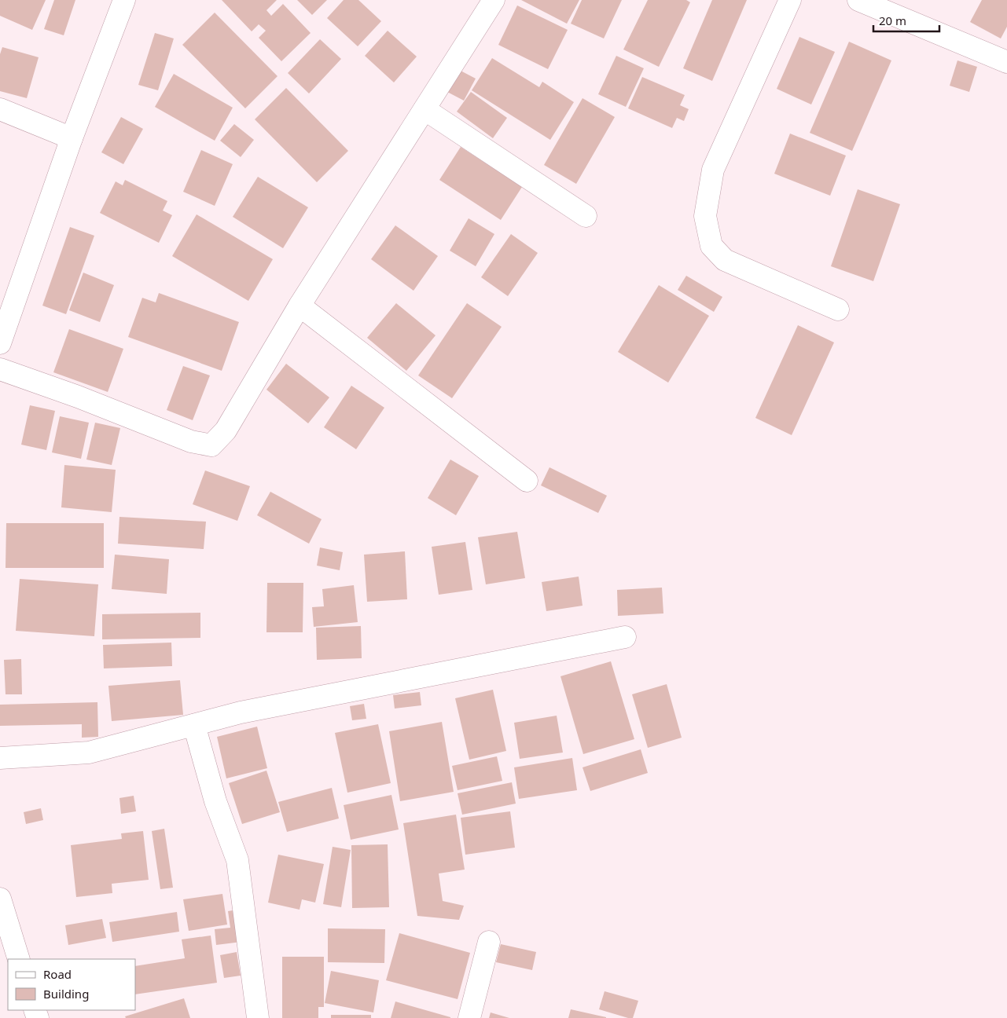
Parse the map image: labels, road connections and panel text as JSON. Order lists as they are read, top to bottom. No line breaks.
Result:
{"legend":["Road","Building"],"scale_bar":"20 m"}
